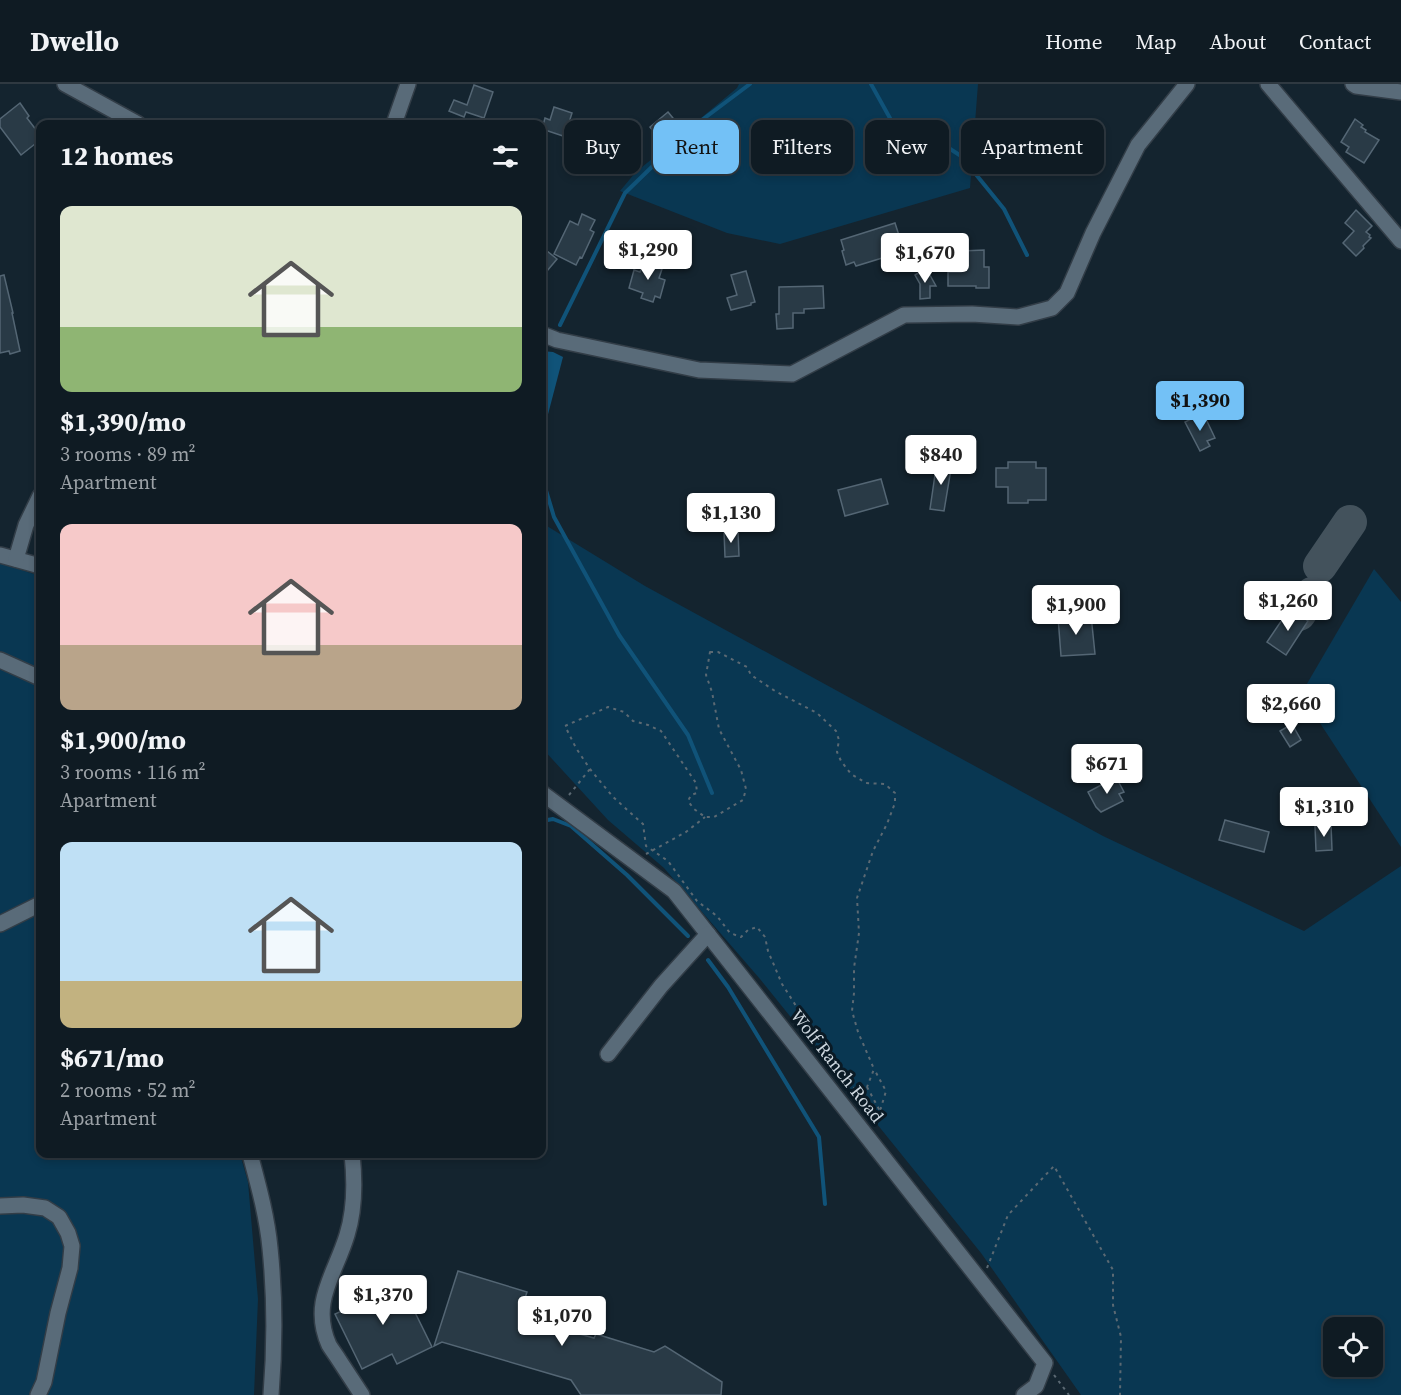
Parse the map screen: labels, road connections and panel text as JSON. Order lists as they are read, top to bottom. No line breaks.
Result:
{"streets":{"street":["Wolf Ranch Road"]},"page":{"header":"Dwello","nav":["Home","Map","About","Contact"],"chip":["Buy","Rent","Filters","New","Apartment"],"heading":"12 homes","list":[{"name":"$1,390/mo","note":"3 rooms · 89 m² · Apartment"},{"name":"$1,900/mo","note":"3 rooms · 116 m² · Apartment"},{"name":"$671/mo","note":"2 rooms · 52 m² · Apartment"}],"price":["$1,290","$1,670","$1,390","$840","$1,130","$1,260","$1,900","$2,660","$671","$1,310","$1,370","$1,070"]}}
